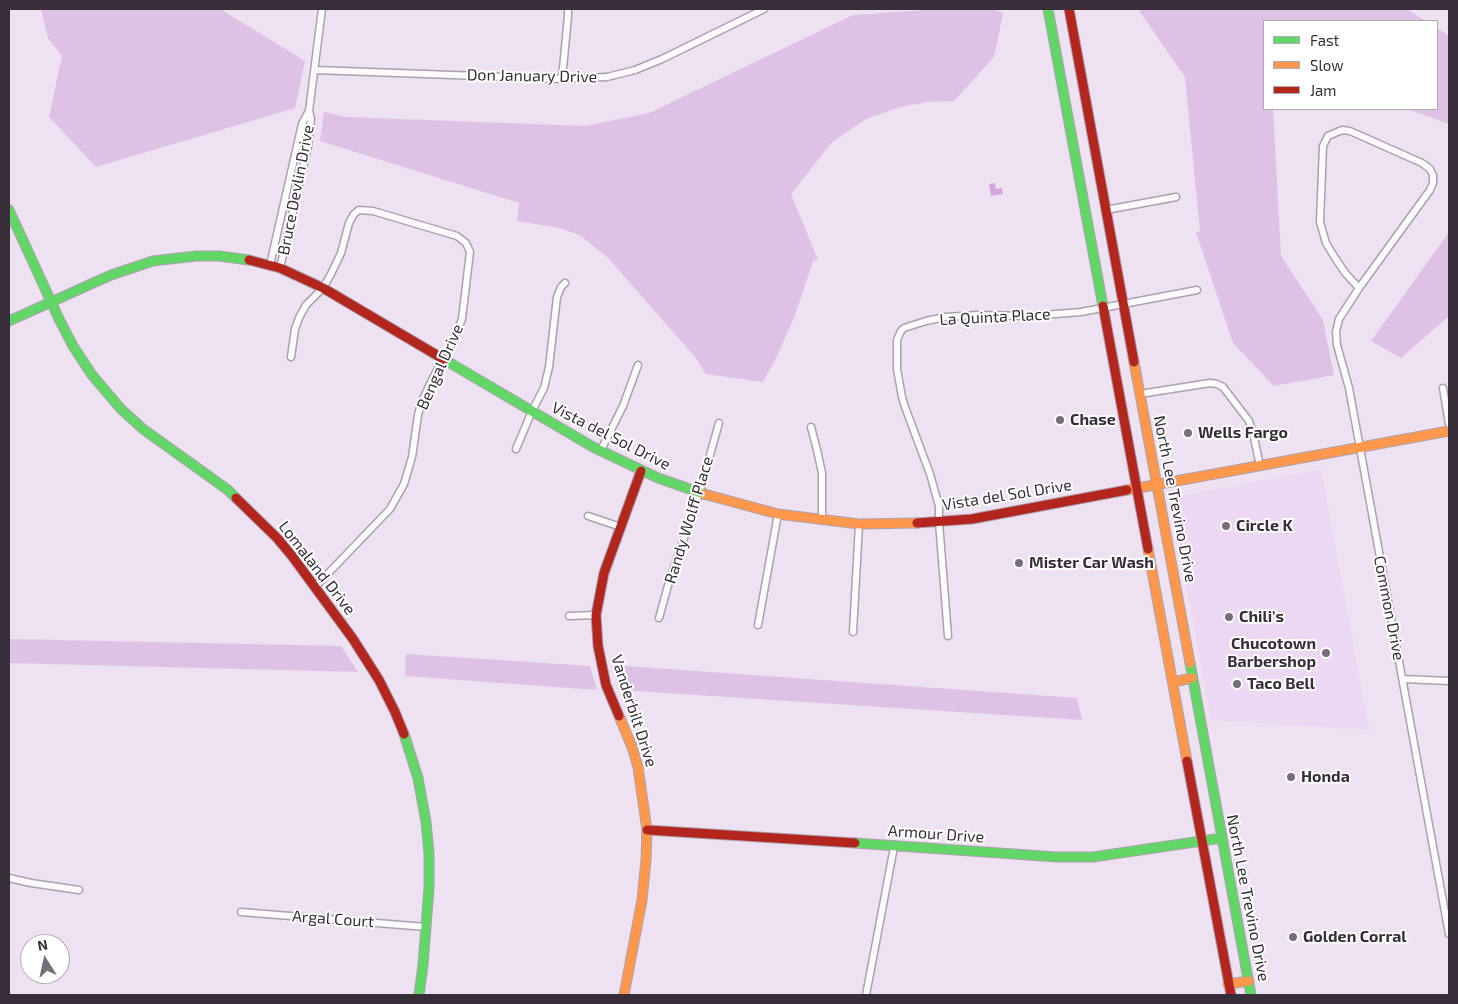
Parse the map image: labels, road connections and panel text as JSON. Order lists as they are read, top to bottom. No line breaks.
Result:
{"streets":{"main road":["Vista del Sol Drive","North Lee Trevino Drive","Lomaland Drive","Vanderbilt Drive","Armour Drive"],"street":["Don January Drive","Bruce Devlin Drive","La Quinta Place","Bengal Drive","Randy Wolff Place","Common Drive","Argal Court"]},"crossings":[["Don January Drive","Bruce Devlin Drive"],["Bruce Devlin Drive","Vista del Sol Drive"],["La Quinta Place","Vista del Sol Drive"],["La Quinta Place","North Lee Trevino Drive"],["Bengal Drive","Vista del Sol Drive"],["Bengal Drive","Lomaland Drive"],["Vista del Sol Drive","North Lee Trevino Drive"],["Vista del Sol Drive","Randy Wolff Place"],["Vista del Sol Drive","Lomaland Drive"],["Vista del Sol Drive","Common Drive"],["Vista del Sol Drive","Vanderbilt Drive"],["North Lee Trevino Drive","Armour Drive"],["Lomaland Drive","Argal Court"],["Vanderbilt Drive","Armour Drive"]],"places":["Chase","Wells Fargo","Circle K","Mister Car Wash","Chili's","Chucotown Barbershop","Taco Bell","Honda","Golden Corral"],"legend":["Fast","Slow","Jam"],"north":"top"}
